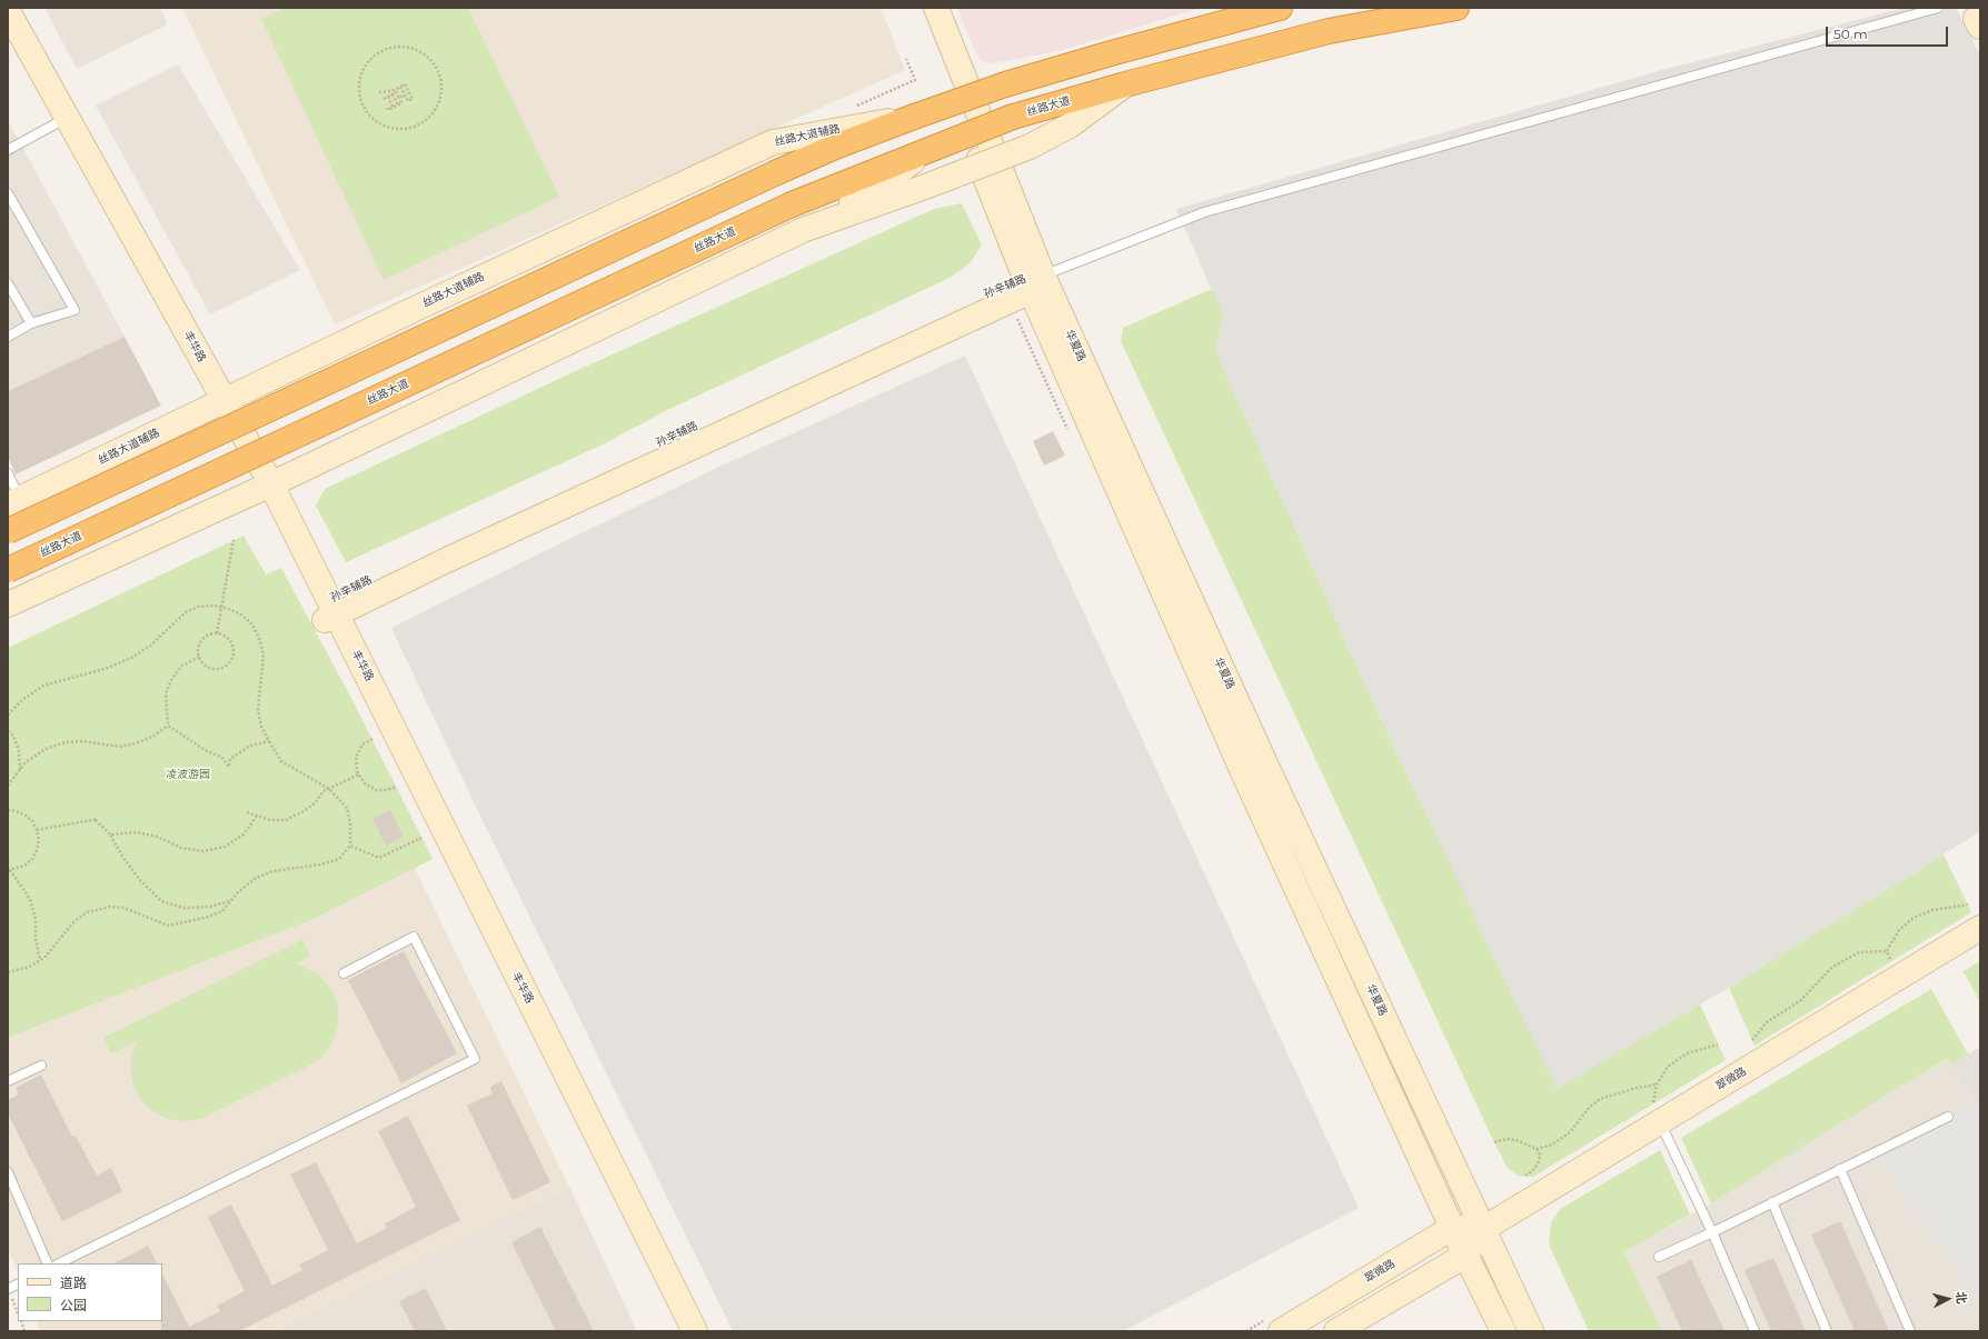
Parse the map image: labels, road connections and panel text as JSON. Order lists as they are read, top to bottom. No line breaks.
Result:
{"streets":{"highway":["丝路大道"],"street":["丝路大道辅路","孙辛辅路","华夏路","丰华路","翠微路"]},"crossings":[["丝路大道辅路","丰华路"],["孙辛辅路","华夏路"],["孙辛辅路","丰华路"],["华夏路","翠微路"]],"parks":["凌波游园"],"legend":["道路","公园"],"scale_bar":"50 m","north":"right"}
